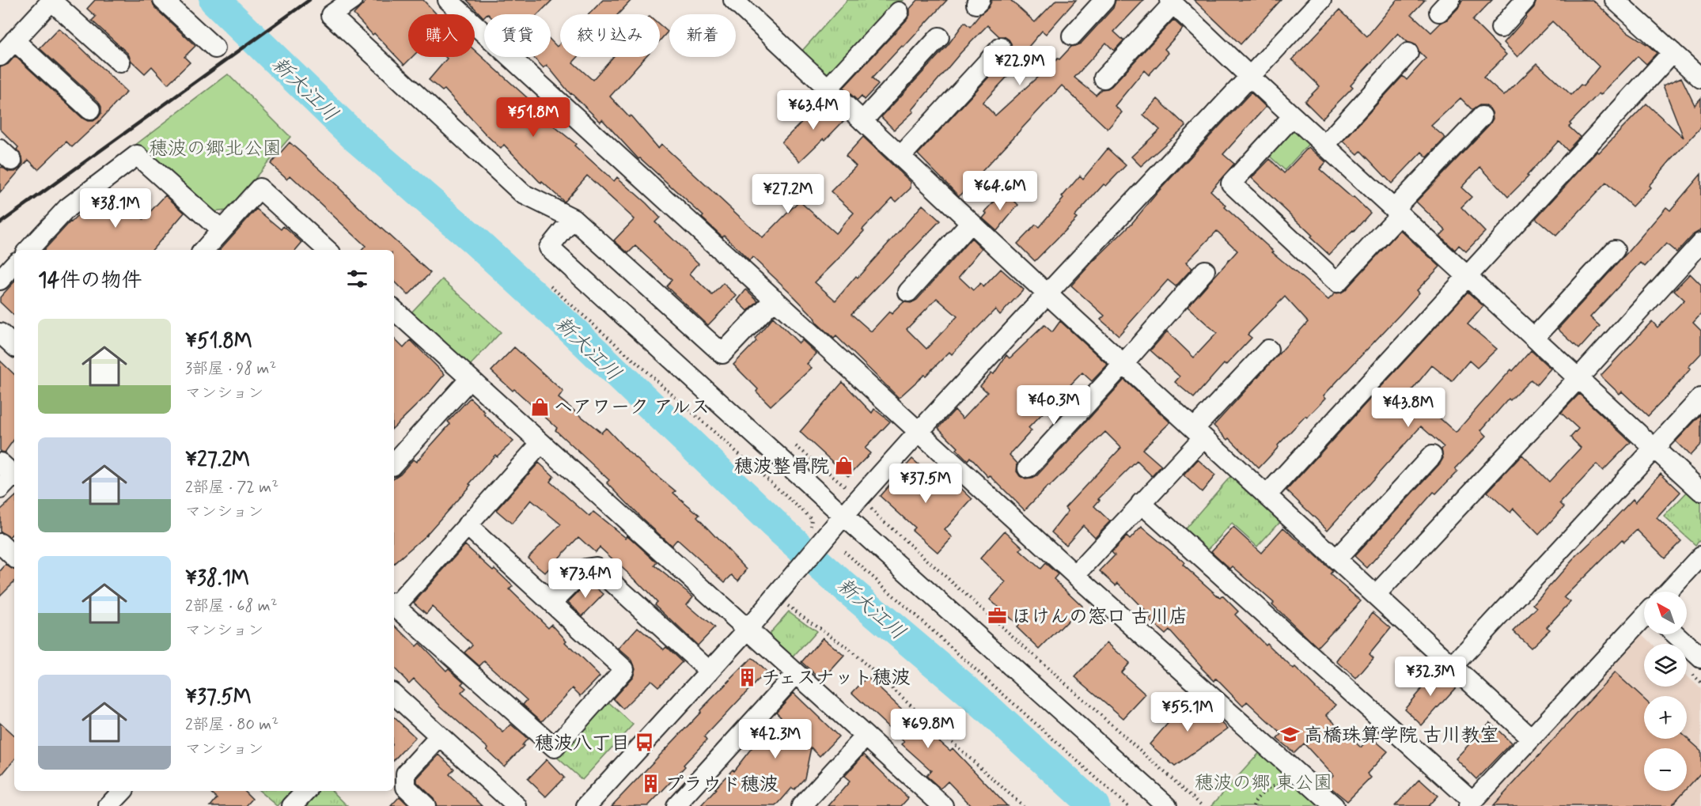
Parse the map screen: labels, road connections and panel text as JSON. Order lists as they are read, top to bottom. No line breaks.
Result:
{"water":["新大江川"],"parks":["穂波の郷北公園","穂波の郷 東公園"],"places":{"shop":["ヘアワーク アルス","穂波整骨院"],"office":["ほけんの窓口 古川店"],"building":["チェスナット穂波","プラウド穂波"],"school or university":["高橋珠算学院 古川教室"],"bus stop":["穂波八丁目"]},"north":"top left","page":{"chip":["購入","賃貸","絞り込み","新着"],"price":["¥22.9M","¥63.4M","¥51.8M","¥64.6M","¥27.2M","¥38.1M","¥40.3M","¥43.8M","¥37.5M","¥73.4M","¥32.3M","¥55.1M","¥69.8M","¥42.3M"],"heading":"14件の物件","list":[{"name":"¥51.8M","note":"3部屋 · 98 m² · マンション"},{"name":"¥27.2M","note":"2部屋 · 72 m² · マンション"},{"name":"¥38.1M","note":"2部屋 · 68 m² · マンション"},{"name":"¥37.5M","note":"2部屋 · 80 m² · マンション"}],"map_buttons":["+","−"]}}
